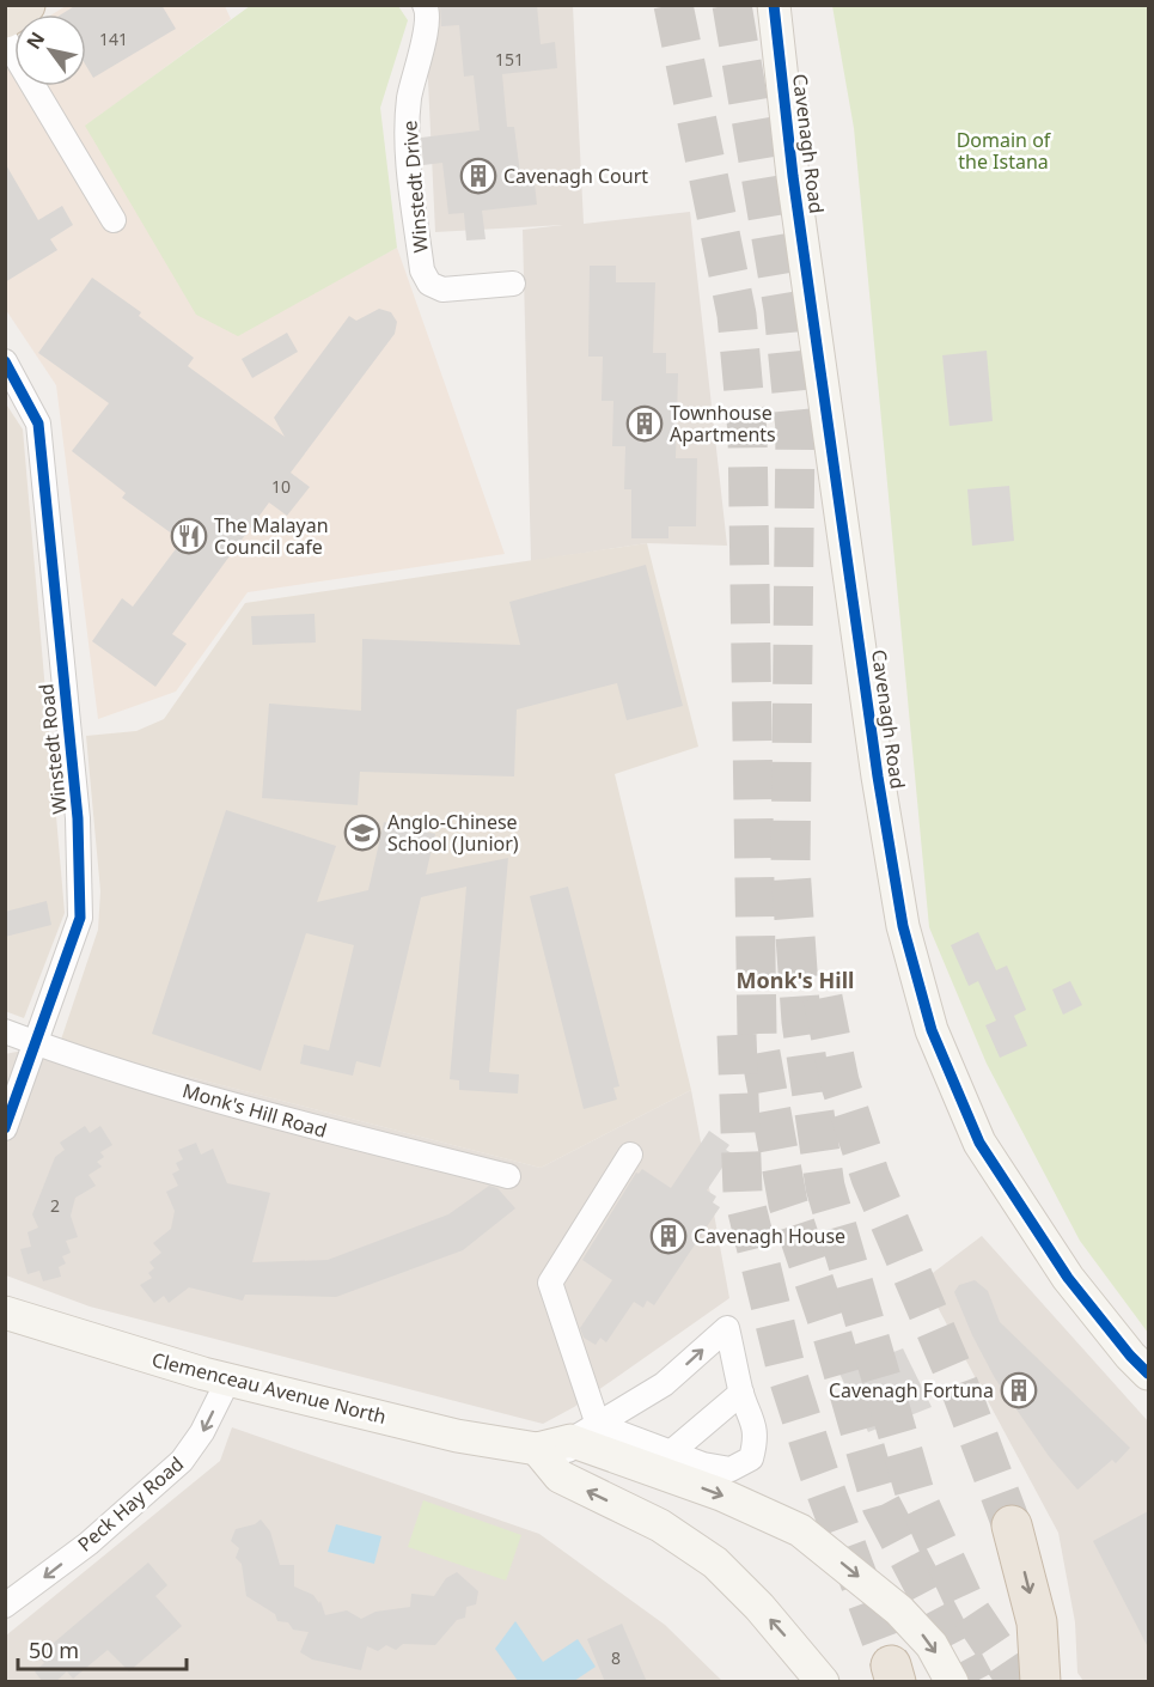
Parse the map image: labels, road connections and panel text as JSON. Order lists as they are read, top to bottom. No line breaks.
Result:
{"streets":{"street":["Cavenagh Road","Winstedt Drive","Winstedt Road","Monk's Hill Road","Clemenceau Avenue North","Peck Hay Road"]},"crossings":[["Winstedt Road","Monk's Hill Road"],["Clemenceau Avenue North","Peck Hay Road"]],"one_way":["Peck Hay Road"],"districts":["Monk's Hill"],"parks":["Domain of the Istana"],"places":{"building":["Cavenagh Court","Townhouse Apartments","Cavenagh House","Cavenagh Fortuna"],"restaurant":["The Malayan Council cafe"],"school or university":["Anglo-Chinese School (Junior)"]},"house_numbers":["141","151","10","2","8"],"scale_bar":"50 m","north":"top left"}
